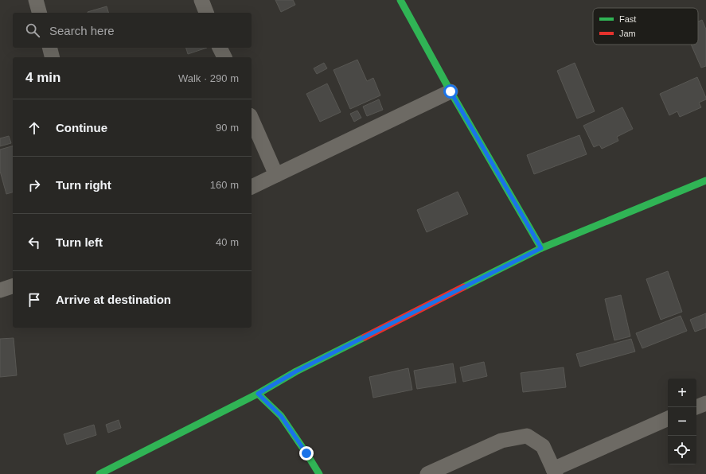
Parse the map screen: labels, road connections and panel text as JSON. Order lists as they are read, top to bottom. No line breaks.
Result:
{"legend":["Fast","Jam"],"page":{"search":"Search here","heading":["4 min","Walk · 290 m"],"list":[["Continue","90 m"],["Turn right","160 m"],["Turn left","40 m"],"Arrive at destination"],"map_buttons":["+","−"]}}
